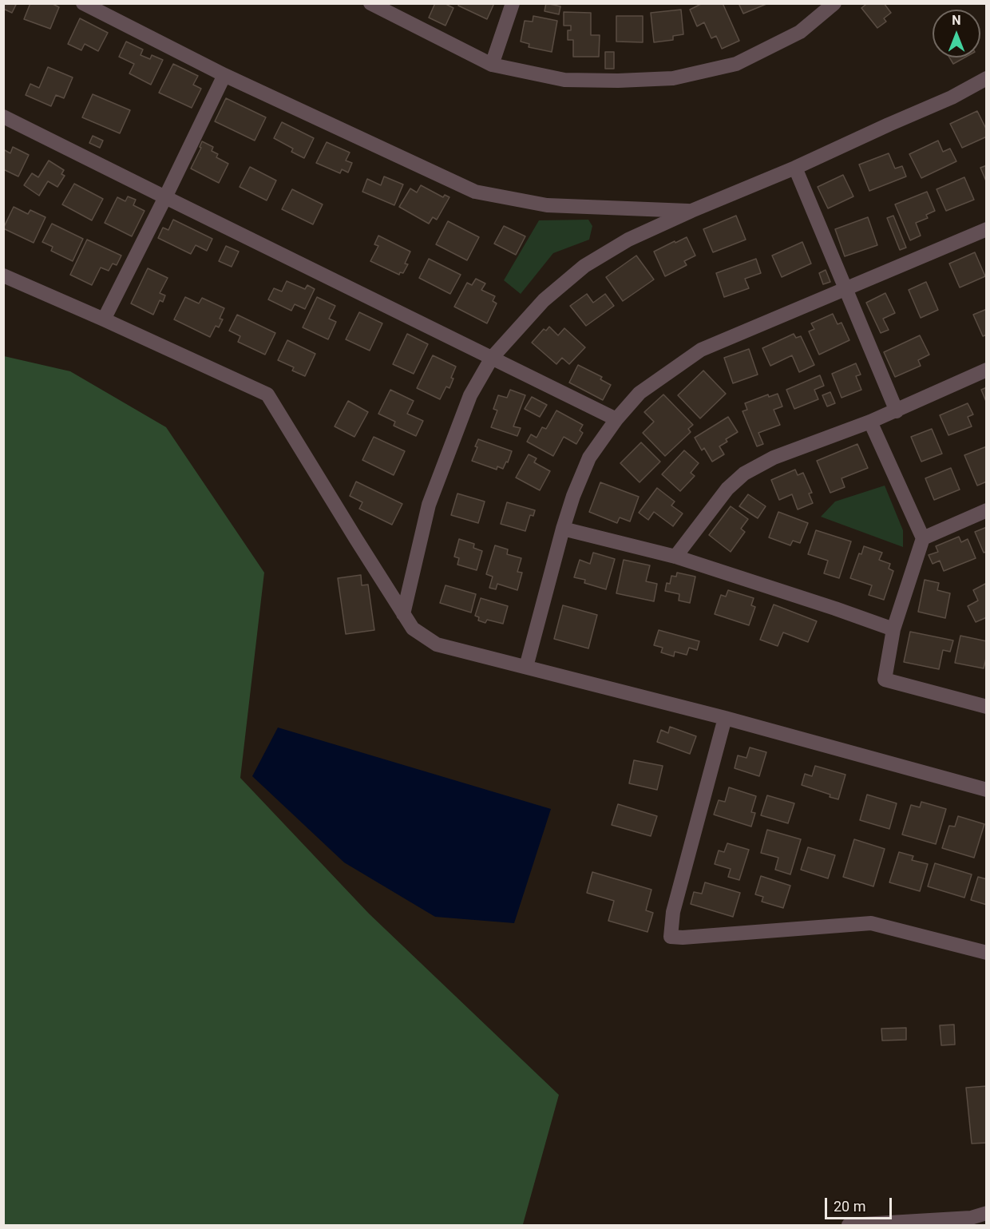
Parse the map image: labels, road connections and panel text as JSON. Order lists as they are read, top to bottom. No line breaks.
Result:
{"scale_bar":"20 m","north":"top"}
